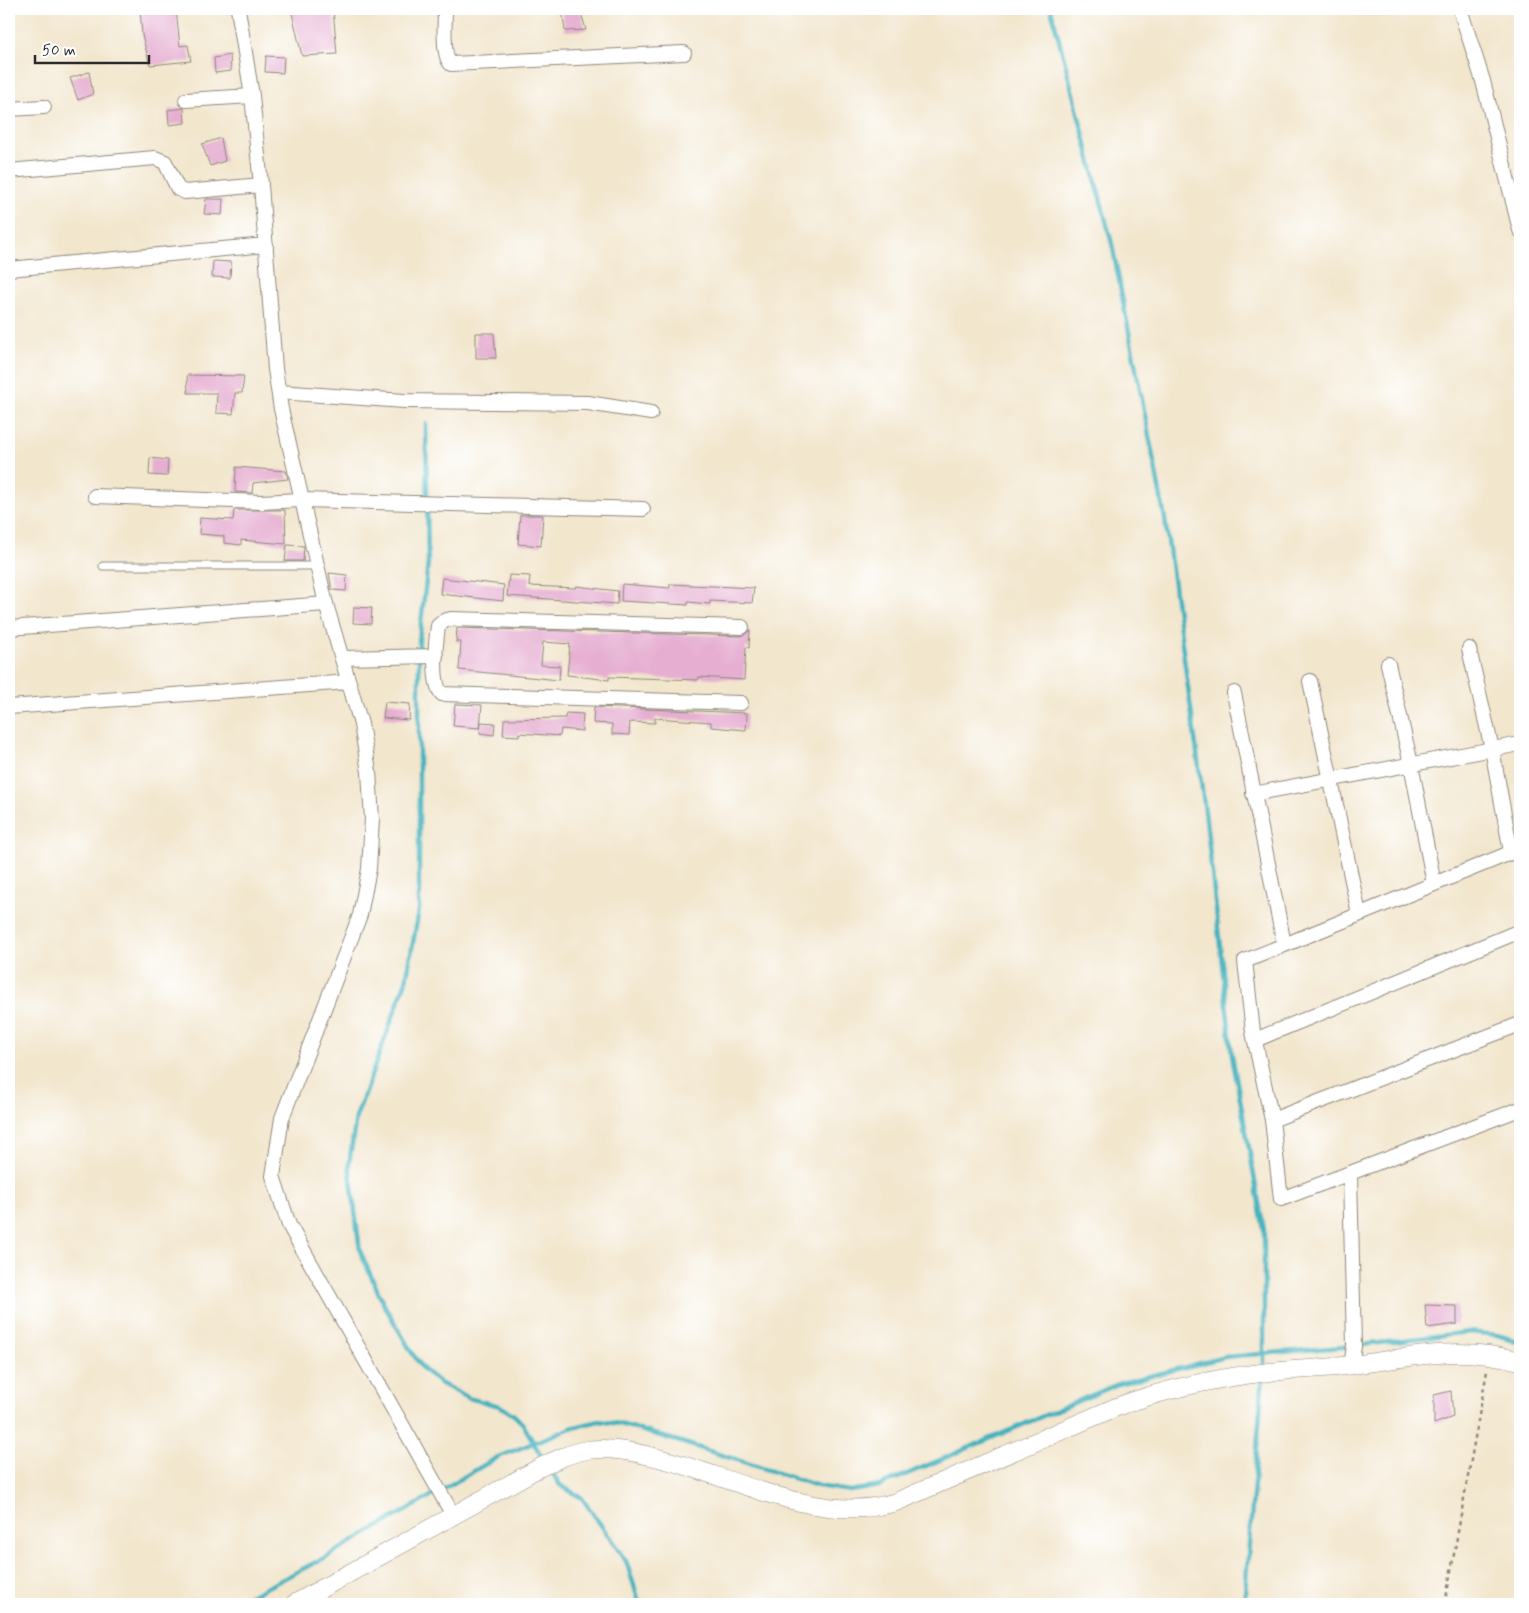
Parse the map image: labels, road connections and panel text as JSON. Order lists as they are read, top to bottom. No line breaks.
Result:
{"scale_bar":"50 m"}
